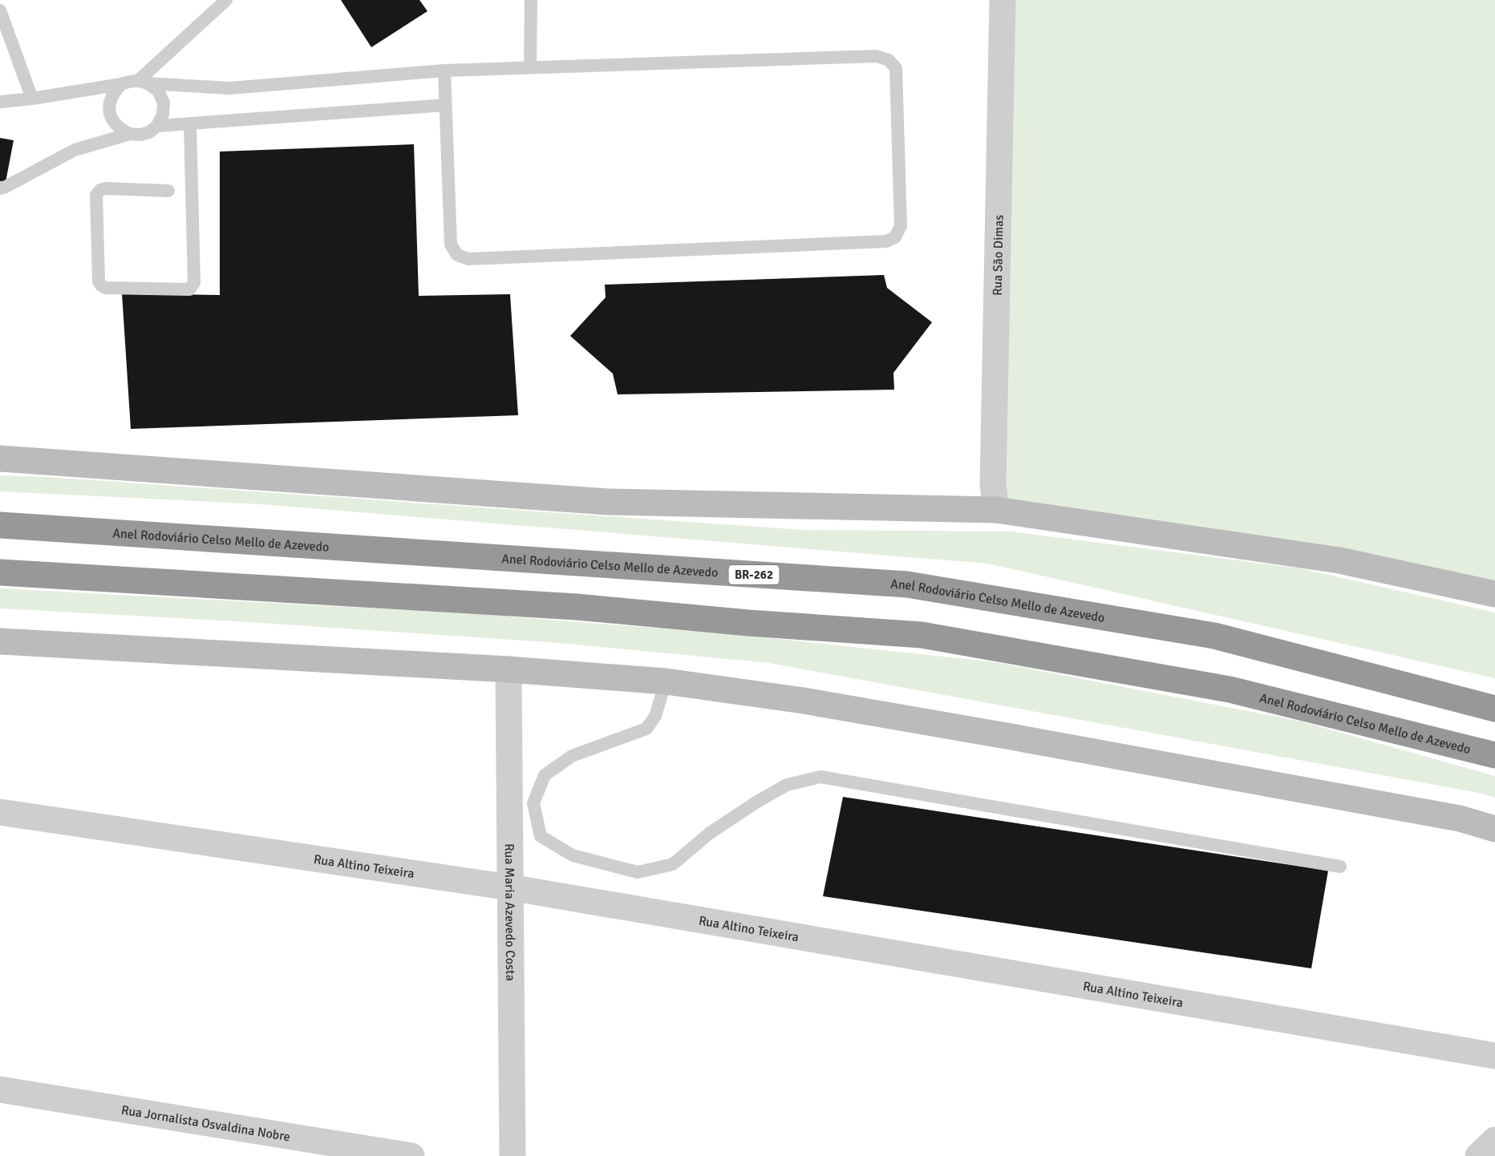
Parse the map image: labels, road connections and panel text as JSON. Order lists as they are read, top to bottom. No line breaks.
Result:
{"streets":{"highway":["Anel Rodoviário Celso Mello de Azevedo","BR-262"],"street":["Rua São Dimas","Rua Altino Teixeira","Rua Maria Azevedo Costa","Rua Jornalista Osvaldina Nobre"]},"crossings":[["Rua Altino Teixeira","Rua Maria Azevedo Costa"]]}
